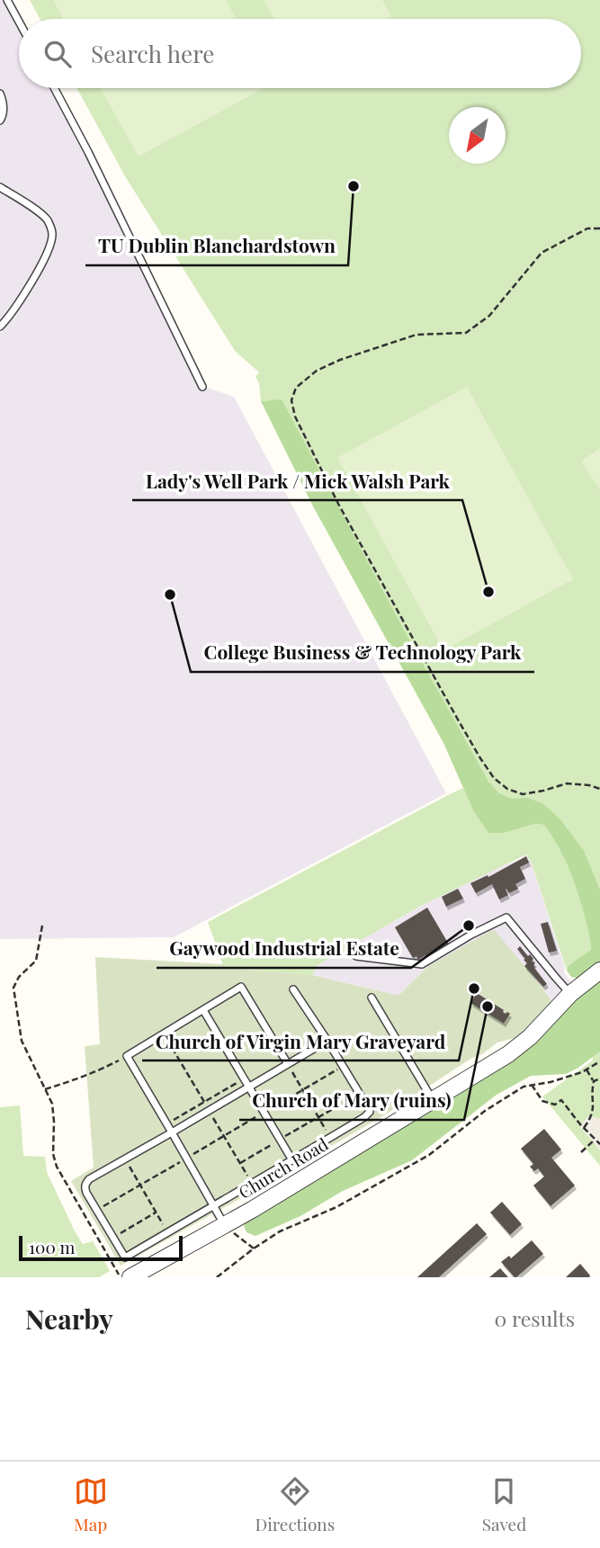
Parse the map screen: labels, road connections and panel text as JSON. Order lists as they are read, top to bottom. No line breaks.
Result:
{"streets":{"street":["Church Road"]},"places":["TU Dublin Blanchardstown","Lady's Well Park / Mick Walsh Park","College Business & Technology Park","Gaywood Industrial Estate","Church of Virgin Mary Graveyard","Church of Mary (ruins)"],"scale_bar":"100 m","north":"bottom left","page":{"search":"Search here","scale":"100 m","heading":["Nearby","0 results"],"nav":["Map","Directions","Saved"]}}
